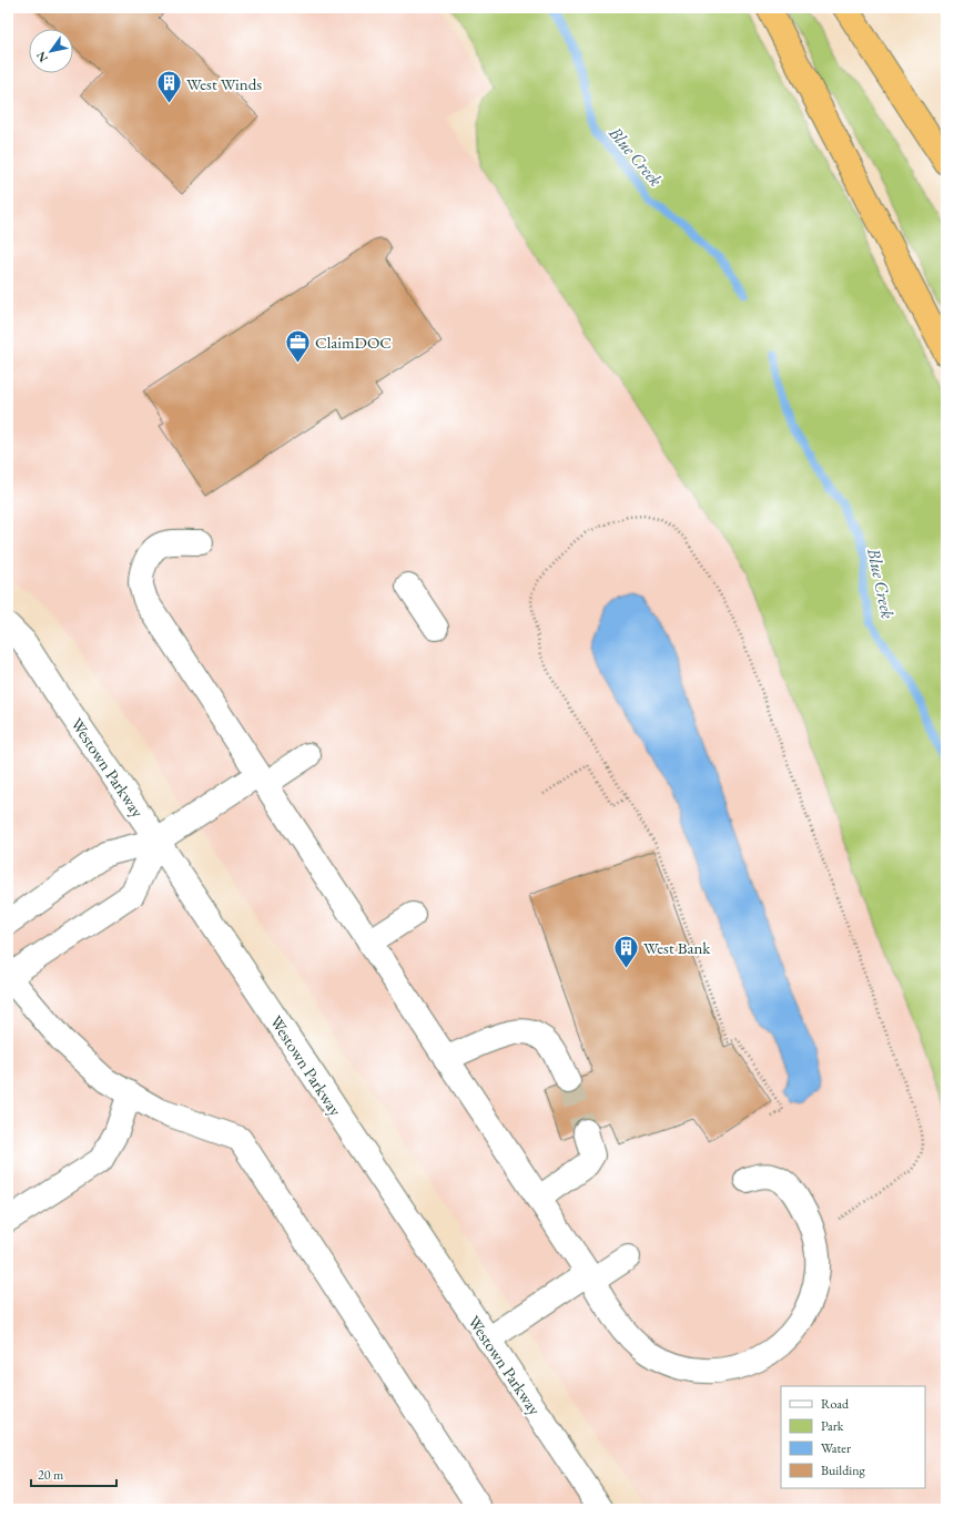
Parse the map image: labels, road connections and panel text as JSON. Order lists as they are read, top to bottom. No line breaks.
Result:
{"streets":{"street":["Westown Parkway"]},"water":["Blue Creek"],"places":{"building":["West Winds","West Bank"],"office":["ClaimDOC"]},"legend":["Road","Park","Water","Building"],"scale_bar":"20 m","north":"bottom left"}
